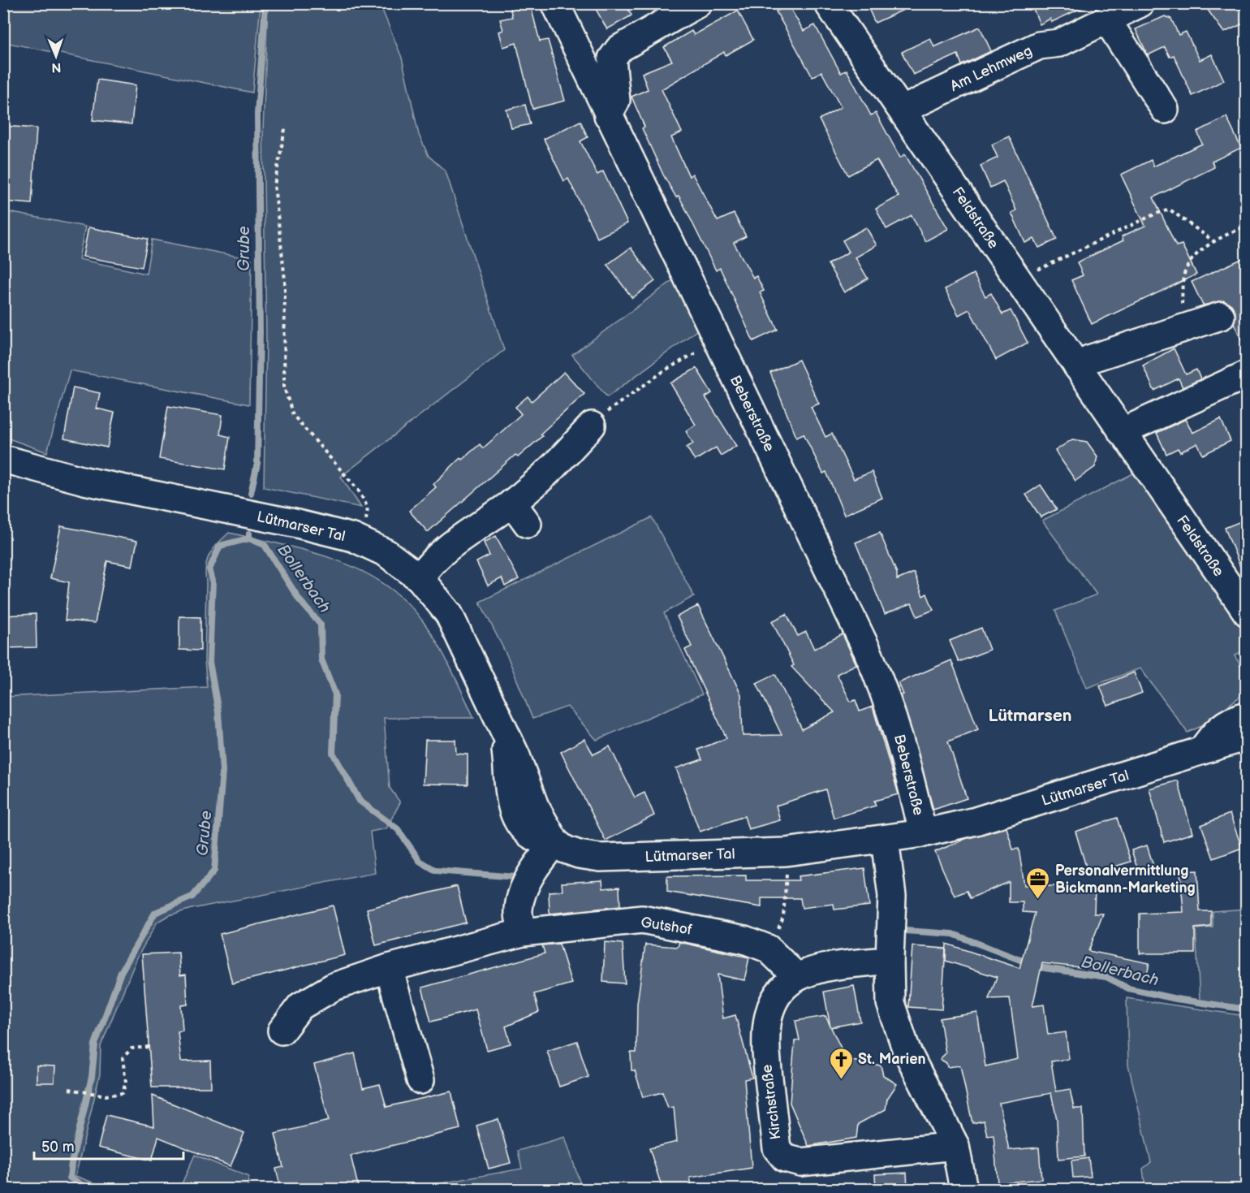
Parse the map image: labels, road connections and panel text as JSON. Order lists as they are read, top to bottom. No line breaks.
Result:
{"streets":{"street":["Am Lehmweg","Feldstraße","Beberstraße","Lütmarser Tal","Gutshof","Kirchstraße"]},"crossings":[["Am Lehmweg","Feldstraße"],["Beberstraße","Lütmarser Tal"],["Gutshof","Kirchstraße"]],"districts":["Lütmarsen"],"water":["Grube","Bollerbach"],"places":{"office":["Personalvermittlung Bickmann-Marketing"],"church":["St. Marien"]},"scale_bar":"50 m","north":"bottom"}
